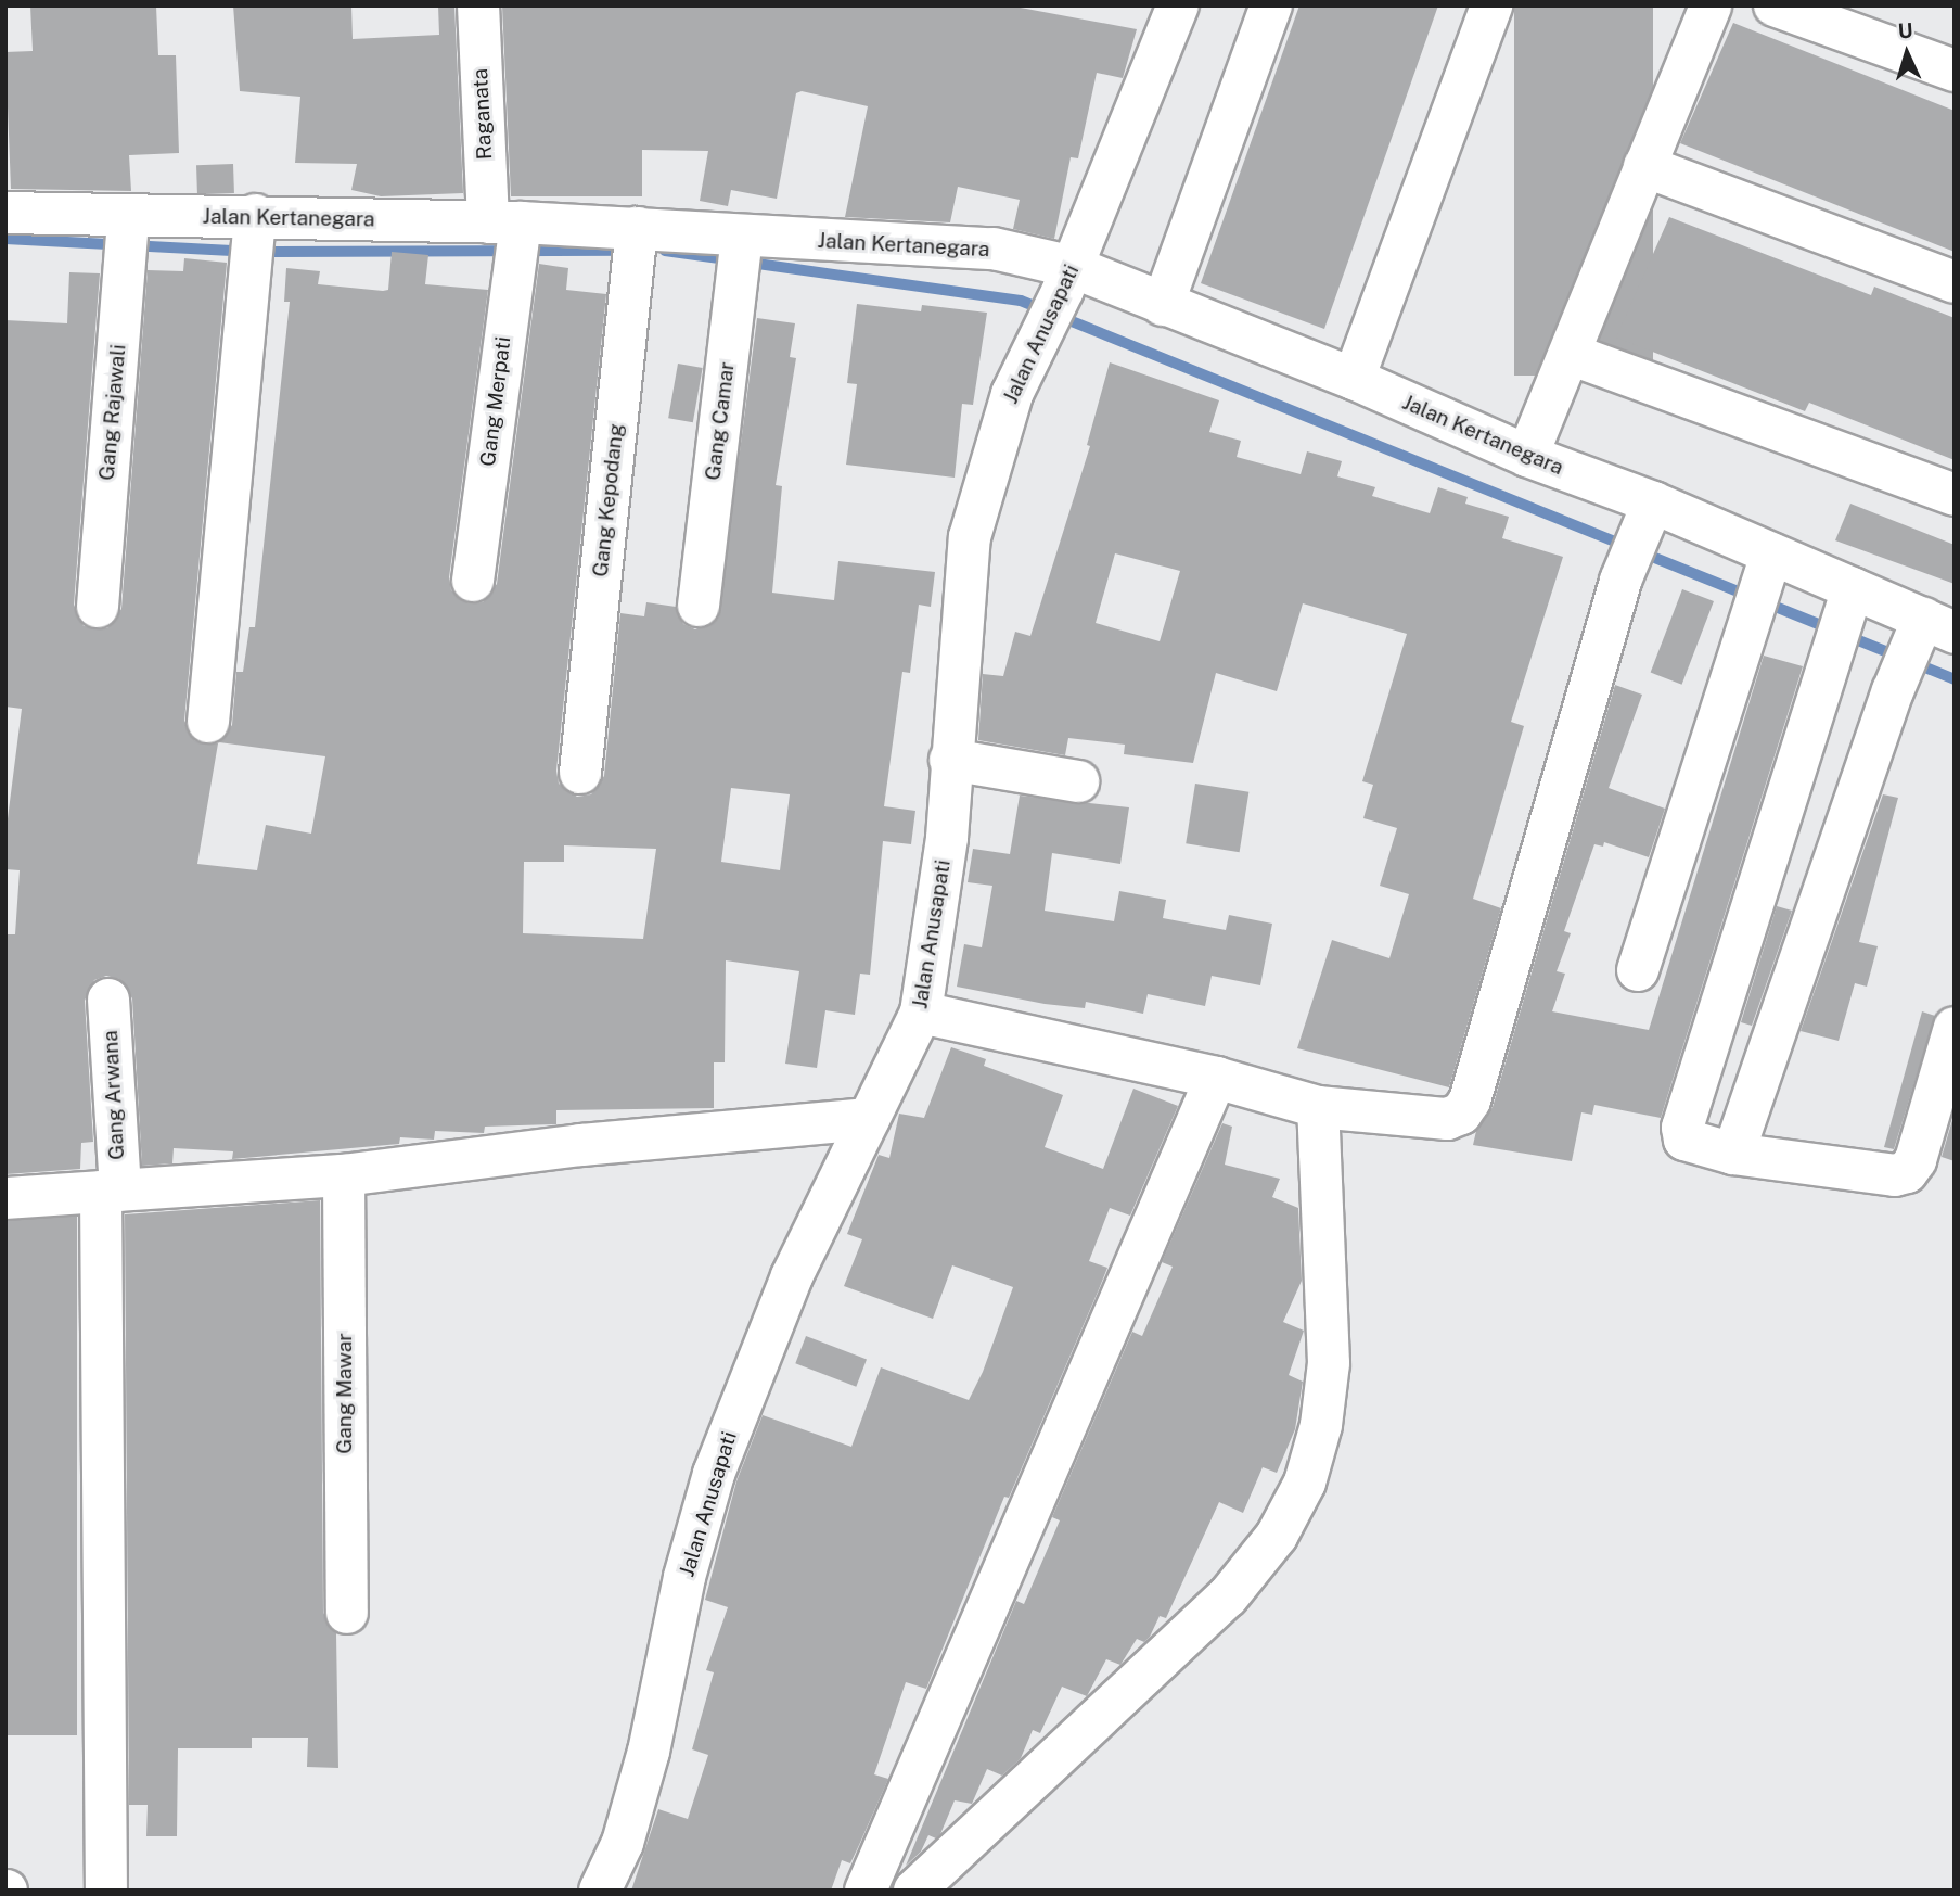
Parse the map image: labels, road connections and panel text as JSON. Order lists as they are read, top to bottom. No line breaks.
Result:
{"streets":{"street":["Raganata","Jalan Kertanegara","Jalan Anusapati","Gang Merpati","Gang Rajawali","Gang Camar","Gang Kepodang","Gang Arwana","Gang Mawar"]},"crossings":[["Raganata","Jalan Kertanegara"],["Raganata","Gang Merpati"],["Jalan Kertanegara","Jalan Anusapati"],["Jalan Kertanegara","Gang Merpati"],["Jalan Kertanegara","Gang Rajawali"],["Jalan Kertanegara","Gang Camar"],["Jalan Kertanegara","Gang Kepodang"]],"north":"top"}
